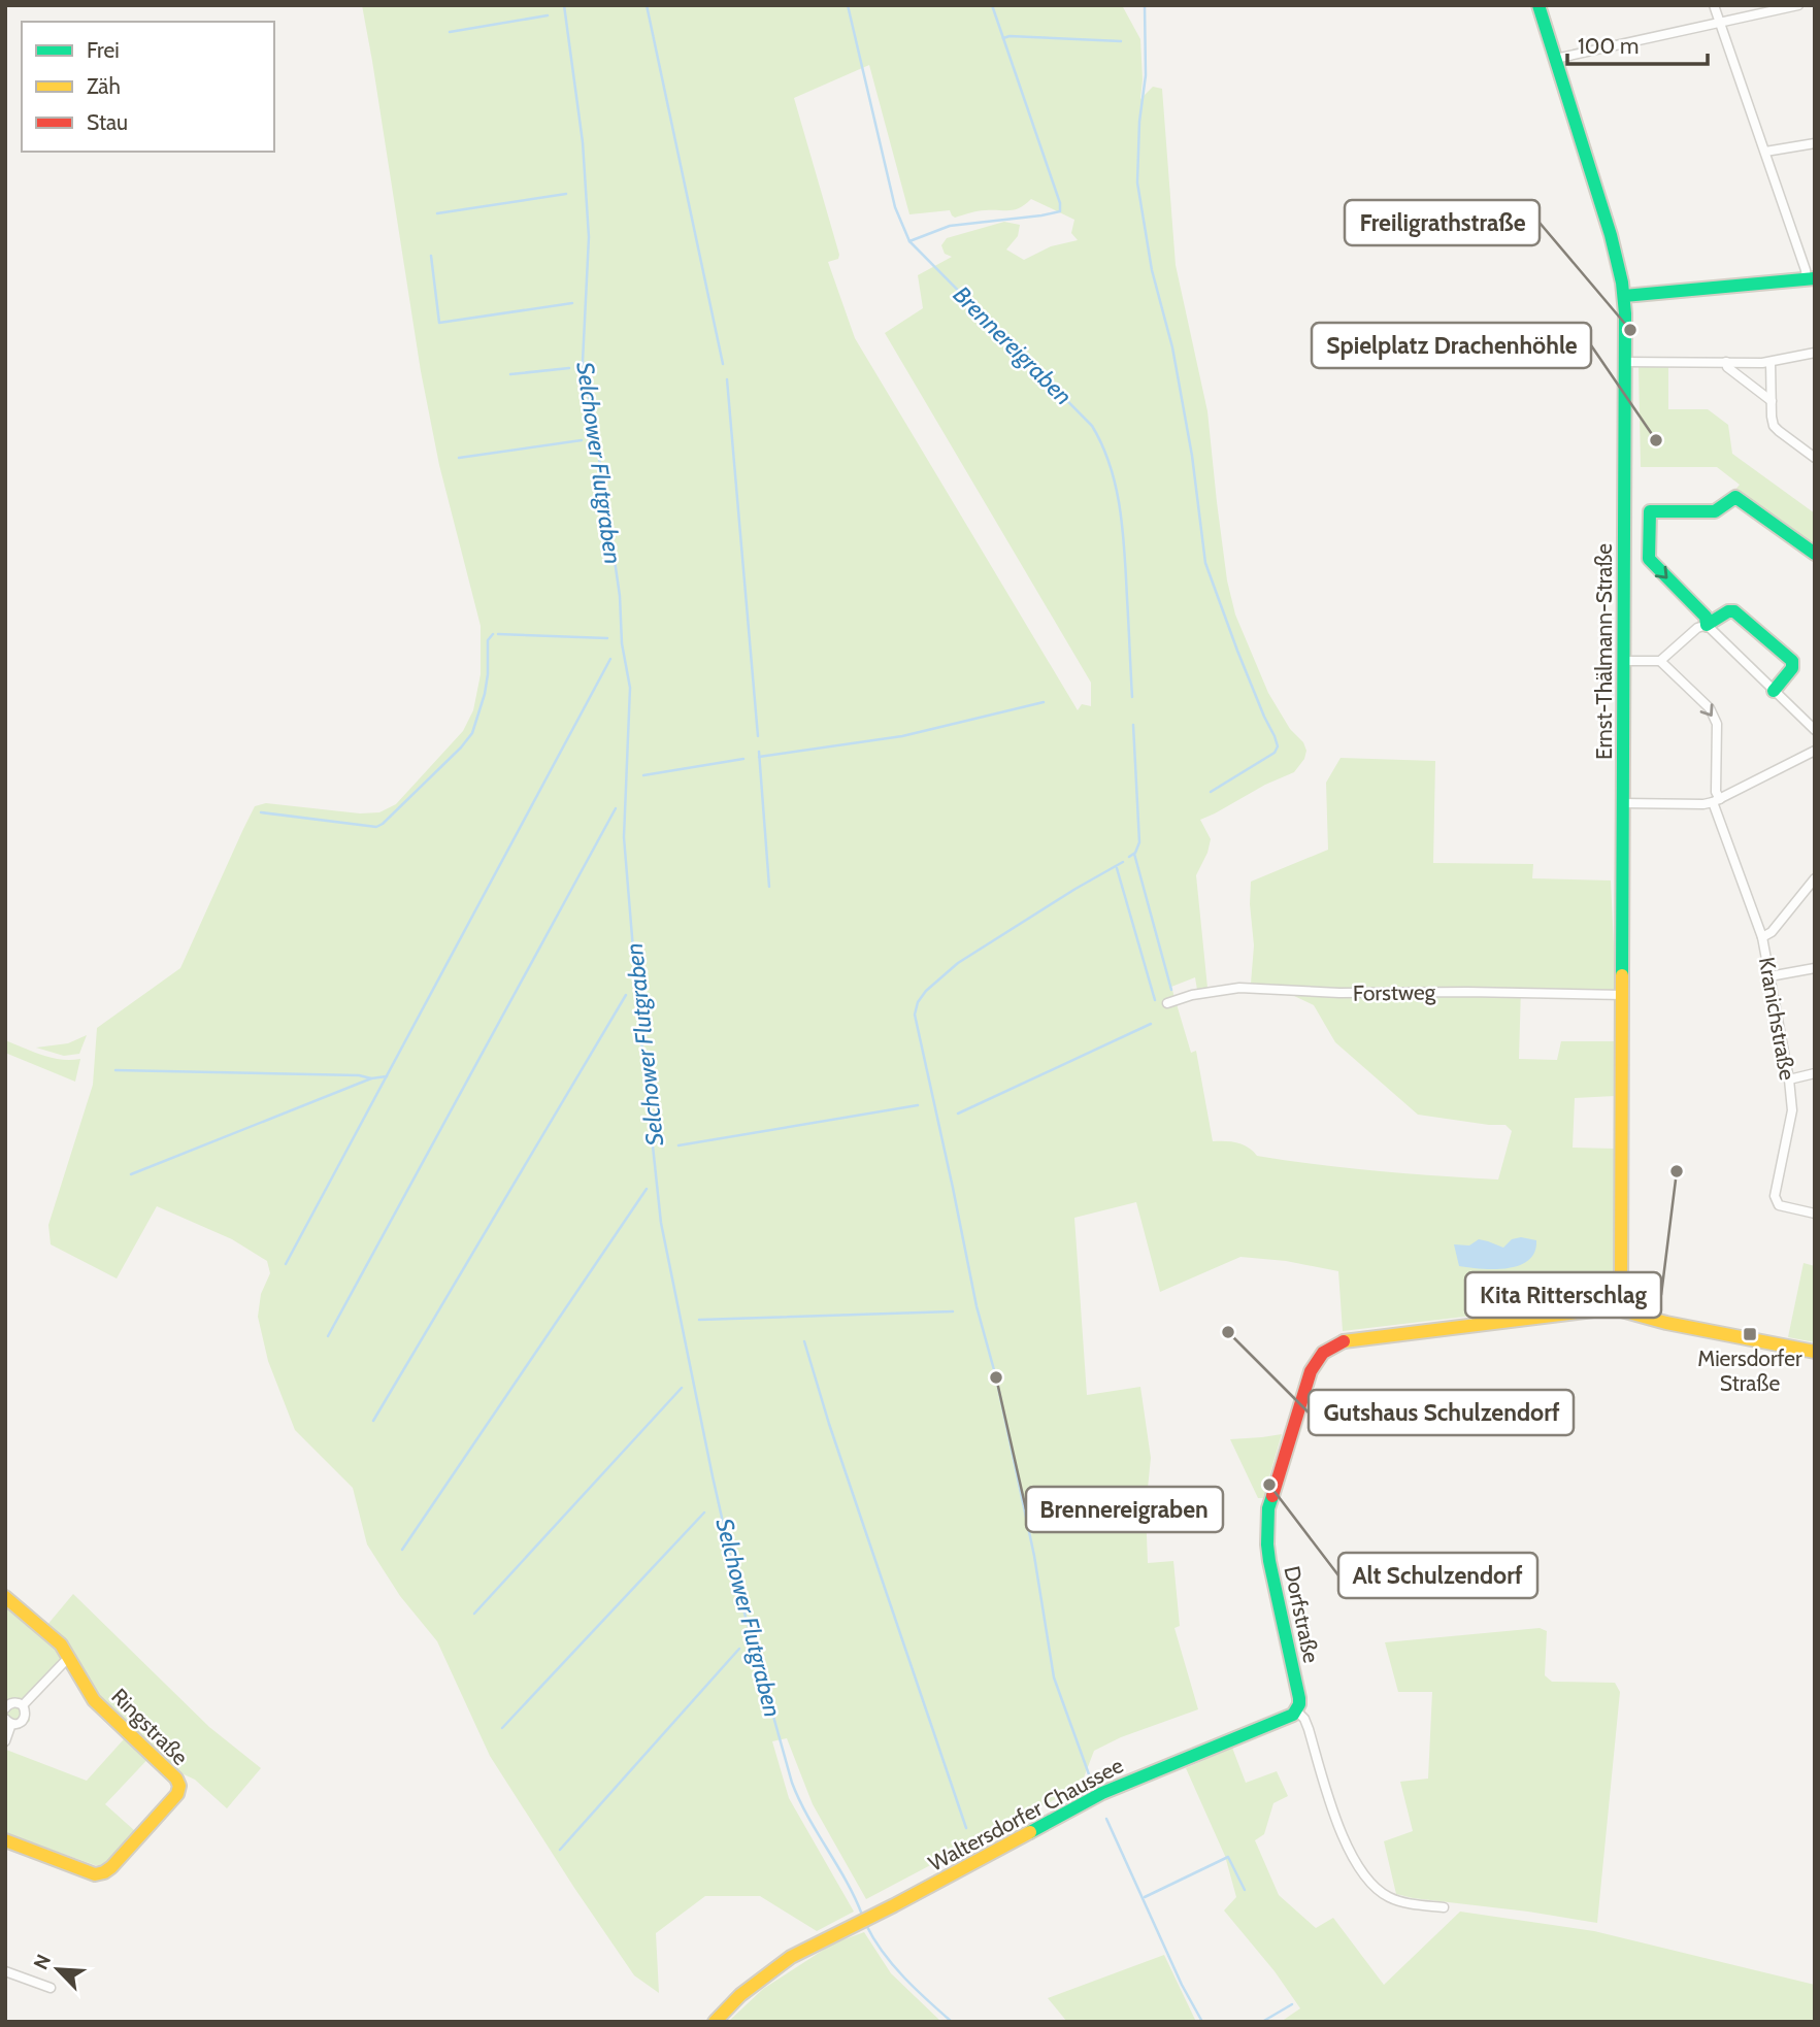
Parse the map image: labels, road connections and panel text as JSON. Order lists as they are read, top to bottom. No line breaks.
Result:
{"streets":{"street":["Ernst-Thälmann-Straße","Forstweg","Kranichstraße","Dorfstraße","Ringstraße","Waltersdorfer Chaussee"]},"crossings":[["Ernst-Thälmann-Straße","Forstweg"],["Ernst-Thälmann-Straße","Dorfstraße"],["Dorfstraße","Waltersdorfer Chaussee"]],"water":["Brennereigraben","Selchower Flutgraben"],"places":{"other":["Freiligrathstraße","Spielplatz Drachenhöhle","Kita Ritterschlag","Gutshaus Schulzendorf","Brennereigraben","Alt Schulzendorf"],"transit":["Miersdorfer Straße"]},"legend":["Frei","Zäh","Stau"],"scale_bar":"100 m","north":"top left"}
